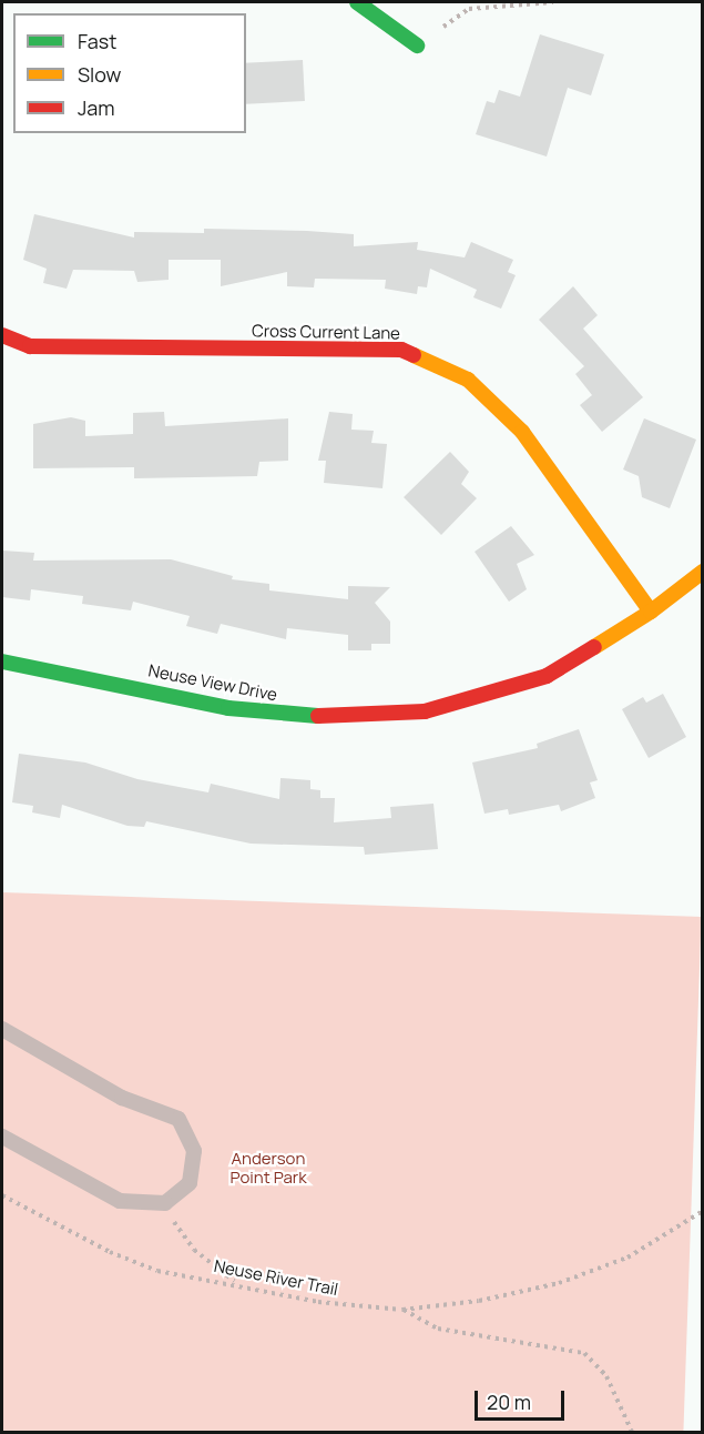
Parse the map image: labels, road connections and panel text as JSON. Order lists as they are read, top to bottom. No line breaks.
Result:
{"streets":{"street":["Cross Current Lane","Neuse View Drive"],"path":["Neuse River Trail"]},"crossings":[["Cross Current Lane","Neuse View Drive"]],"parks":["Anderson Point Park"],"legend":["Fast","Slow","Jam"],"scale_bar":"20 m"}
